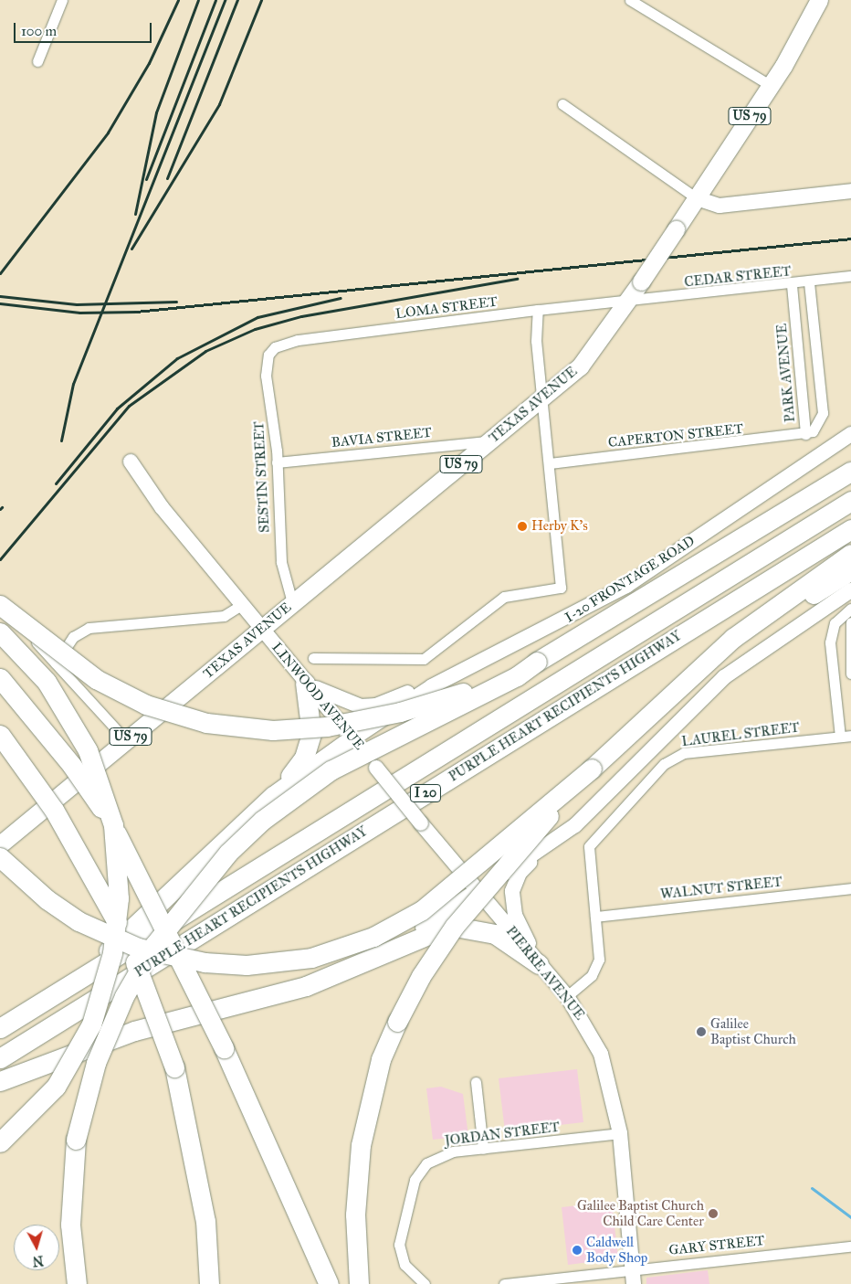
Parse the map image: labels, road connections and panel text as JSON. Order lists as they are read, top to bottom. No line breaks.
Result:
{"streets":{"highway":["PURPLE HEART RECIPIENTS HIGHWAY","I 20"],"main road":["US 79","TEXAS AVENUE","I-20 FRONTAGE ROAD","LINWOOD AVENUE","PIERRE AVENUE"],"street":["CEDAR STREET","LOMA STREET","PARK AVENUE","CAPERTON STREET","BAVIA STREET","SESTIN STREET","LAUREL STREET","WALNUT STREET","JORDAN STREET","GARY STREET"]},"crossings":[["CEDAR STREET","LOMA STREET"],["CEDAR STREET","PARK AVENUE"],["CEDAR STREET","TEXAS AVENUE"],["LOMA STREET","TEXAS AVENUE"],["LOMA STREET","SESTIN STREET"],["PARK AVENUE","CAPERTON STREET"],["TEXAS AVENUE","BAVIA STREET"],["TEXAS AVENUE","SESTIN STREET"],["TEXAS AVENUE","LINWOOD AVENUE"],["BAVIA STREET","SESTIN STREET"],["I-20 FRONTAGE ROAD","LINWOOD AVENUE"],["LINWOOD AVENUE","PIERRE AVENUE"],["LAUREL STREET","WALNUT STREET"],["LAUREL STREET","PIERRE AVENUE"],["PIERRE AVENUE","JORDAN STREET"],["PIERRE AVENUE","GARY STREET"]],"places":["Herby K's","Galilee Baptist Church","Galilee Baptist Church Child Care Center","Caldwell Body Shop"],"scale_bar":"100 m","north":"bottom"}
